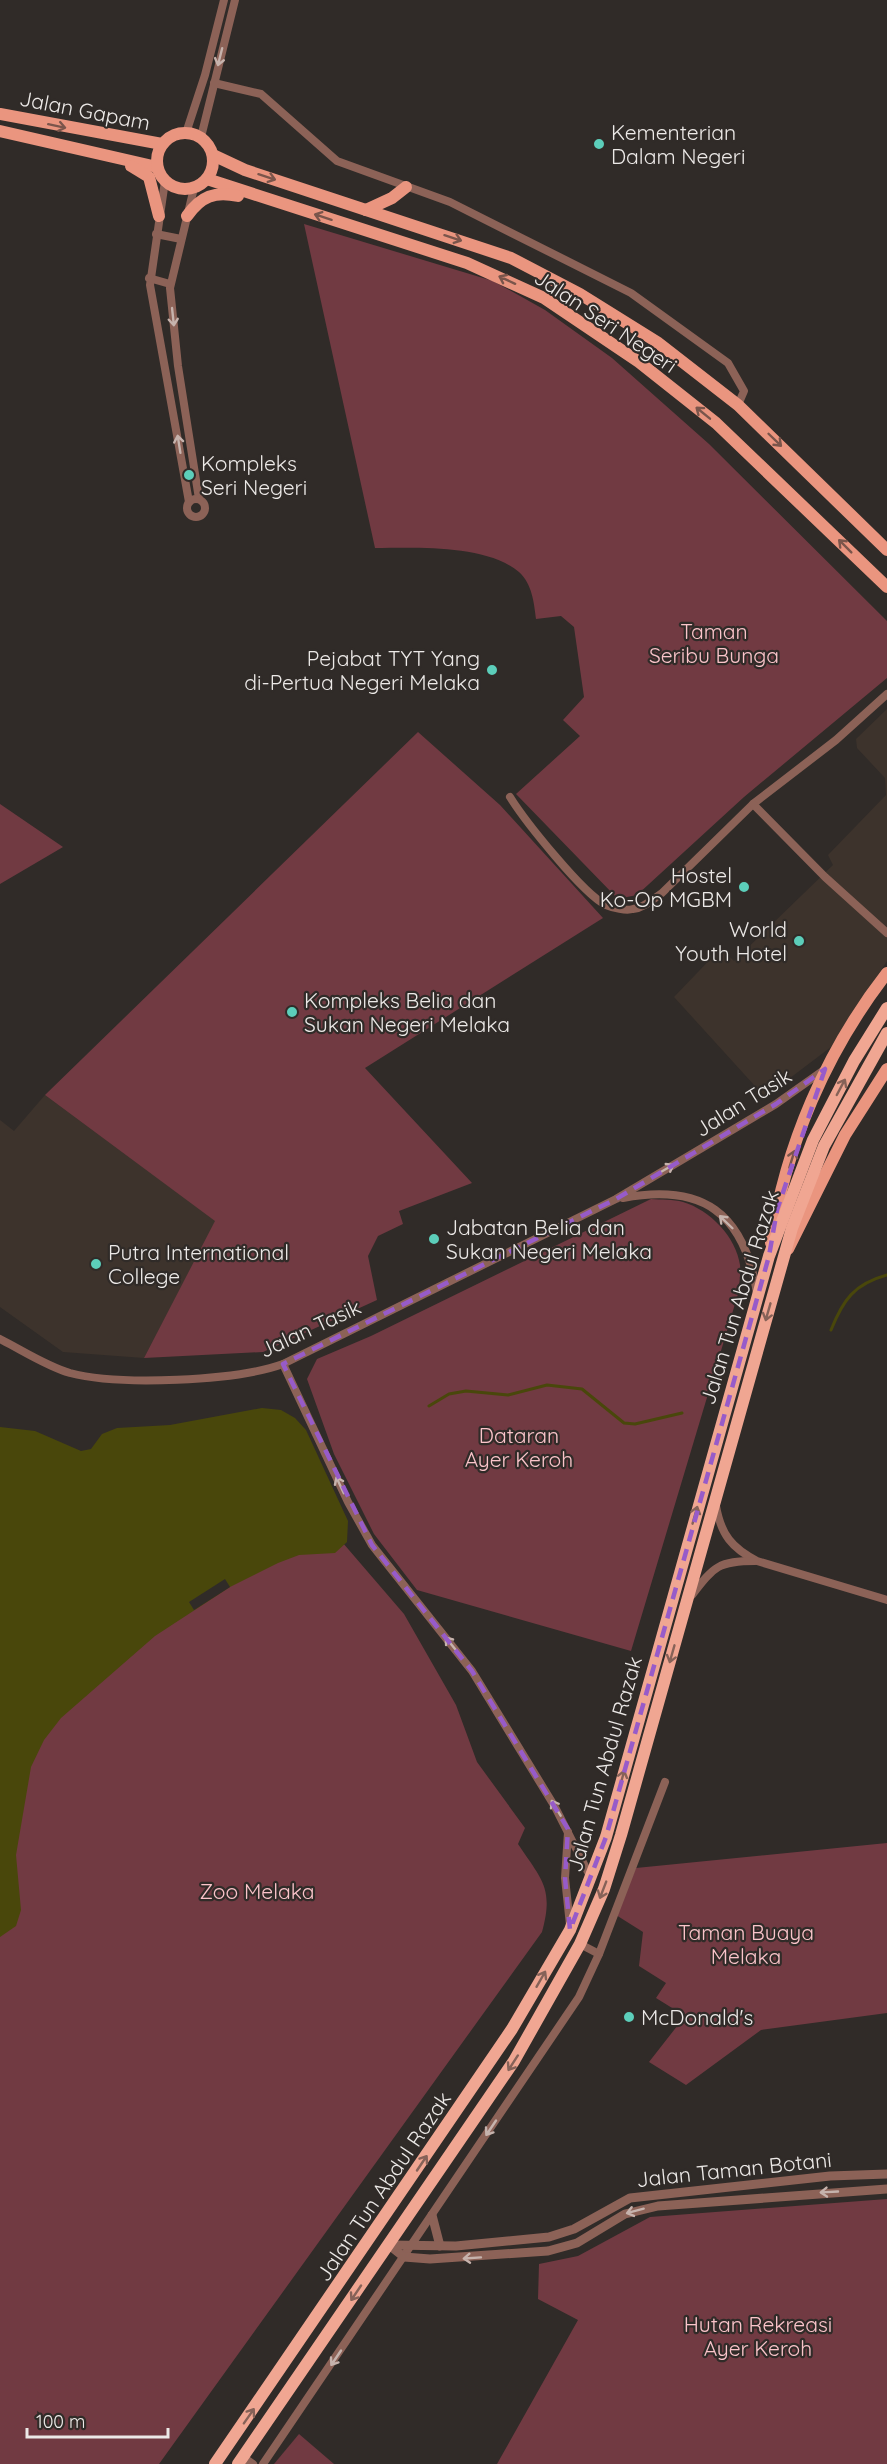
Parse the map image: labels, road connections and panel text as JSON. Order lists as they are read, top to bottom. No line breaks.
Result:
{"streets":{"highway":["Jalan Tun Abdul Razak"],"main road":["Jalan Gapam","Jalan Seri Negeri"],"street":["Jalan Tasik","Jalan Taman Botani"]},"crossings":[["Jalan Gapam","Jalan Seri Negeri"],["Jalan Tasik","Jalan Tun Abdul Razak"],["Jalan Tun Abdul Razak","Jalan Taman Botani"]],"parks":["Taman Seribu Bunga","Dataran Ayer Keroh","Zoo Melaka","Taman Buaya Melaka","Hutan Rekreasi Ayer Keroh"],"places":["Kementerian Dalam Negeri","Kompleks Seri Negeri","Pejabat TYT Yang di-Pertua Negeri Melaka","Hostel Ko-Op MGBM","World Youth Hotel","Kompleks Belia dan Sukan Negeri Melaka","Jabatan Belia dan Sukan Negeri Melaka","Putra International College","McDonald's"],"scale_bar":"100 m"}
